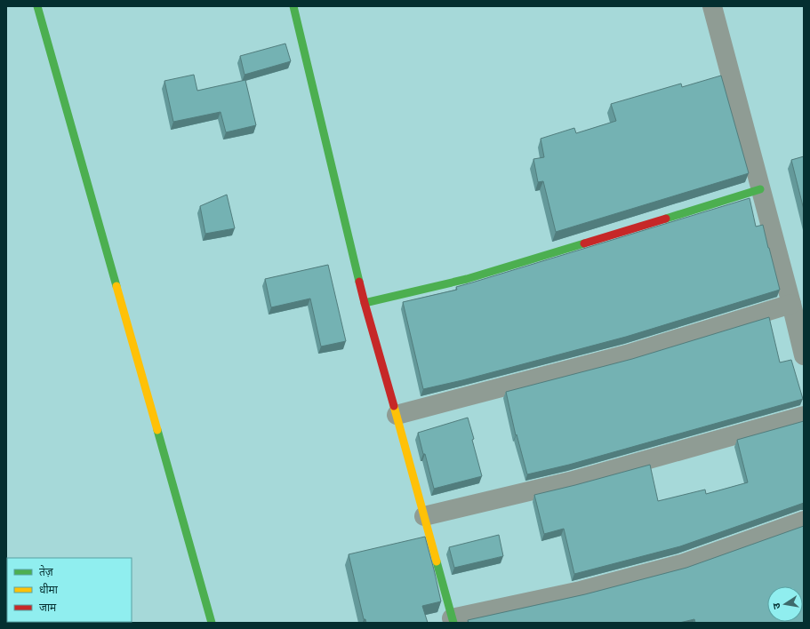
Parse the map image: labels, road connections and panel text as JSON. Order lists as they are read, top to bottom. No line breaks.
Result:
{"legend":["तेज़","धीमा","जाम"],"north":"left"}
